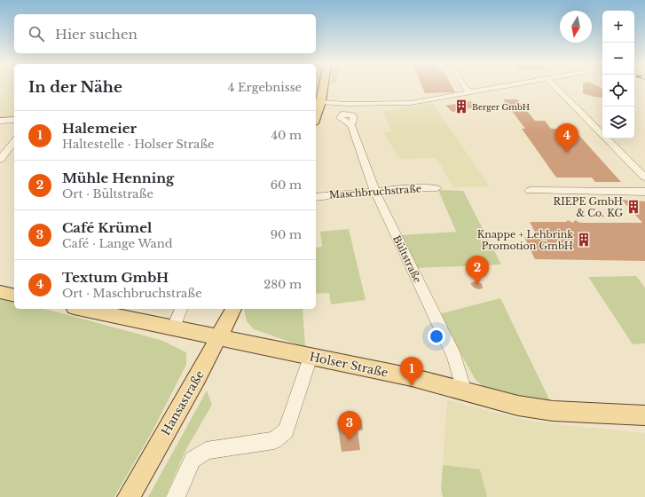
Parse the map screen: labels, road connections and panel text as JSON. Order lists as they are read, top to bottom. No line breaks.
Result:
{"streets":{"main road":["Holser Straße","Hansastraße"],"street":["Maschbruchstraße","Bültstraße"]},"crossings":[["Maschbruchstraße","Bültstraße"],["Bültstraße","Holser Straße"],["Holser Straße","Hansastraße"]],"places":{"building":["Berger GmbH","RIEPE GmbH & Co. KG","Knappe + Lehbrink Promotion GmbH"]},"north":"bottom","page":{"map_buttons":["+","−"],"search":"Hier suchen","heading":["In der Nähe","4 Ergebnisse"],"list":[{"mark":"1","name":"Halemeier","note":"Haltestelle · Holser Straße","value":"40 m"},{"mark":"2","name":"Mühle Henning","note":"Ort · Bültstraße","value":"60 m"},{"mark":"3","name":"Café Krümel","note":"Café · Lange Wand","value":"90 m"},{"mark":"4","name":"Textum GmbH","note":"Ort · Maschbruchstraße","value":"280 m"}],"pins":["4","2","1","3"]}}
